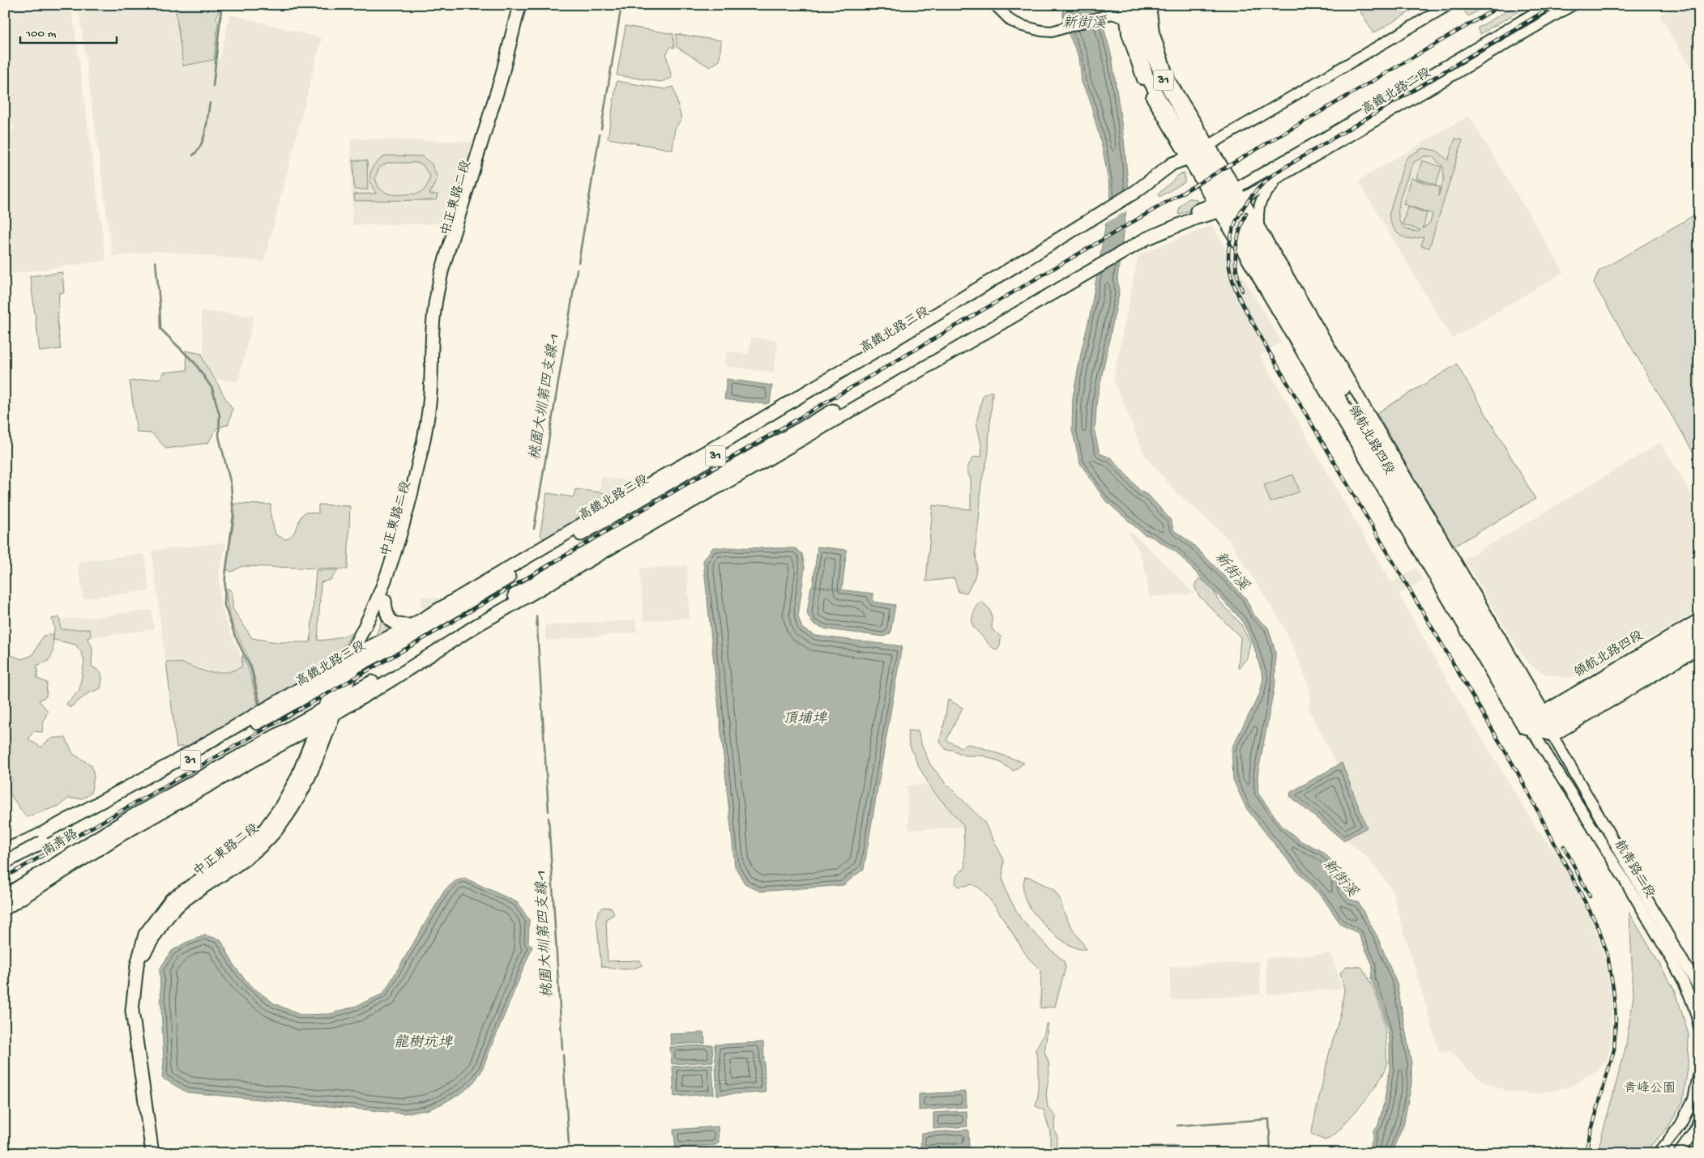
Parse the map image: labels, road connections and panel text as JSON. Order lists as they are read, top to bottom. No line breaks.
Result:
{"streets":{"main road":["31","中正東路二段","高鐵北路三段","領航北路四段","南青路"],"street":["高鐵北路二段","航青路二段"]},"crossings":[["31","中正東路二段"],["31","高鐵北路三段"],["31","領航北路四段"],["高鐵北路二段","領航北路四段"],["中正東路二段","高鐵北路三段"],["中正東路二段","南青路"],["高鐵北路三段","領航北路四段"],["高鐵北路三段","南青路"],["領航北路四段","航青路二段"]],"water":["新街溪","桃園大圳第四支線-1","頂埔埤","龍樹坑埤"],"parks":["青峰公園"],"scale_bar":"100 m"}
